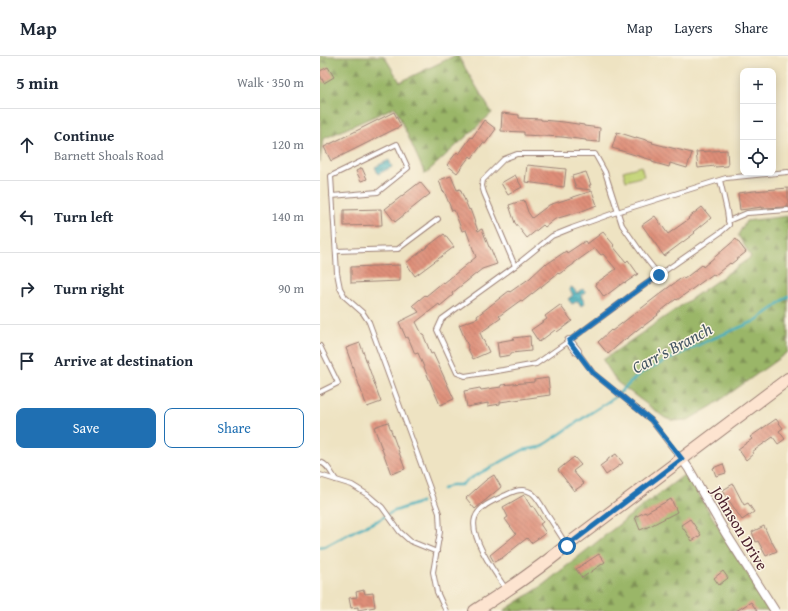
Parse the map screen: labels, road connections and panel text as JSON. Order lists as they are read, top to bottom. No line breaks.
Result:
{"streets":{"street":["Johnson Drive"]},"water":["Carr's Branch"],"page":{"header":"Map","nav":["Map","Layers","Share"],"heading":["5 min","Walk · 350 m"],"map_buttons":["+","−"],"list":[["Continue","Barnett Shoals Road","120 m"],["Turn left","140 m"],["Turn right","90 m"],"Arrive at destination"],"buttons":["Save","Share"]}}
